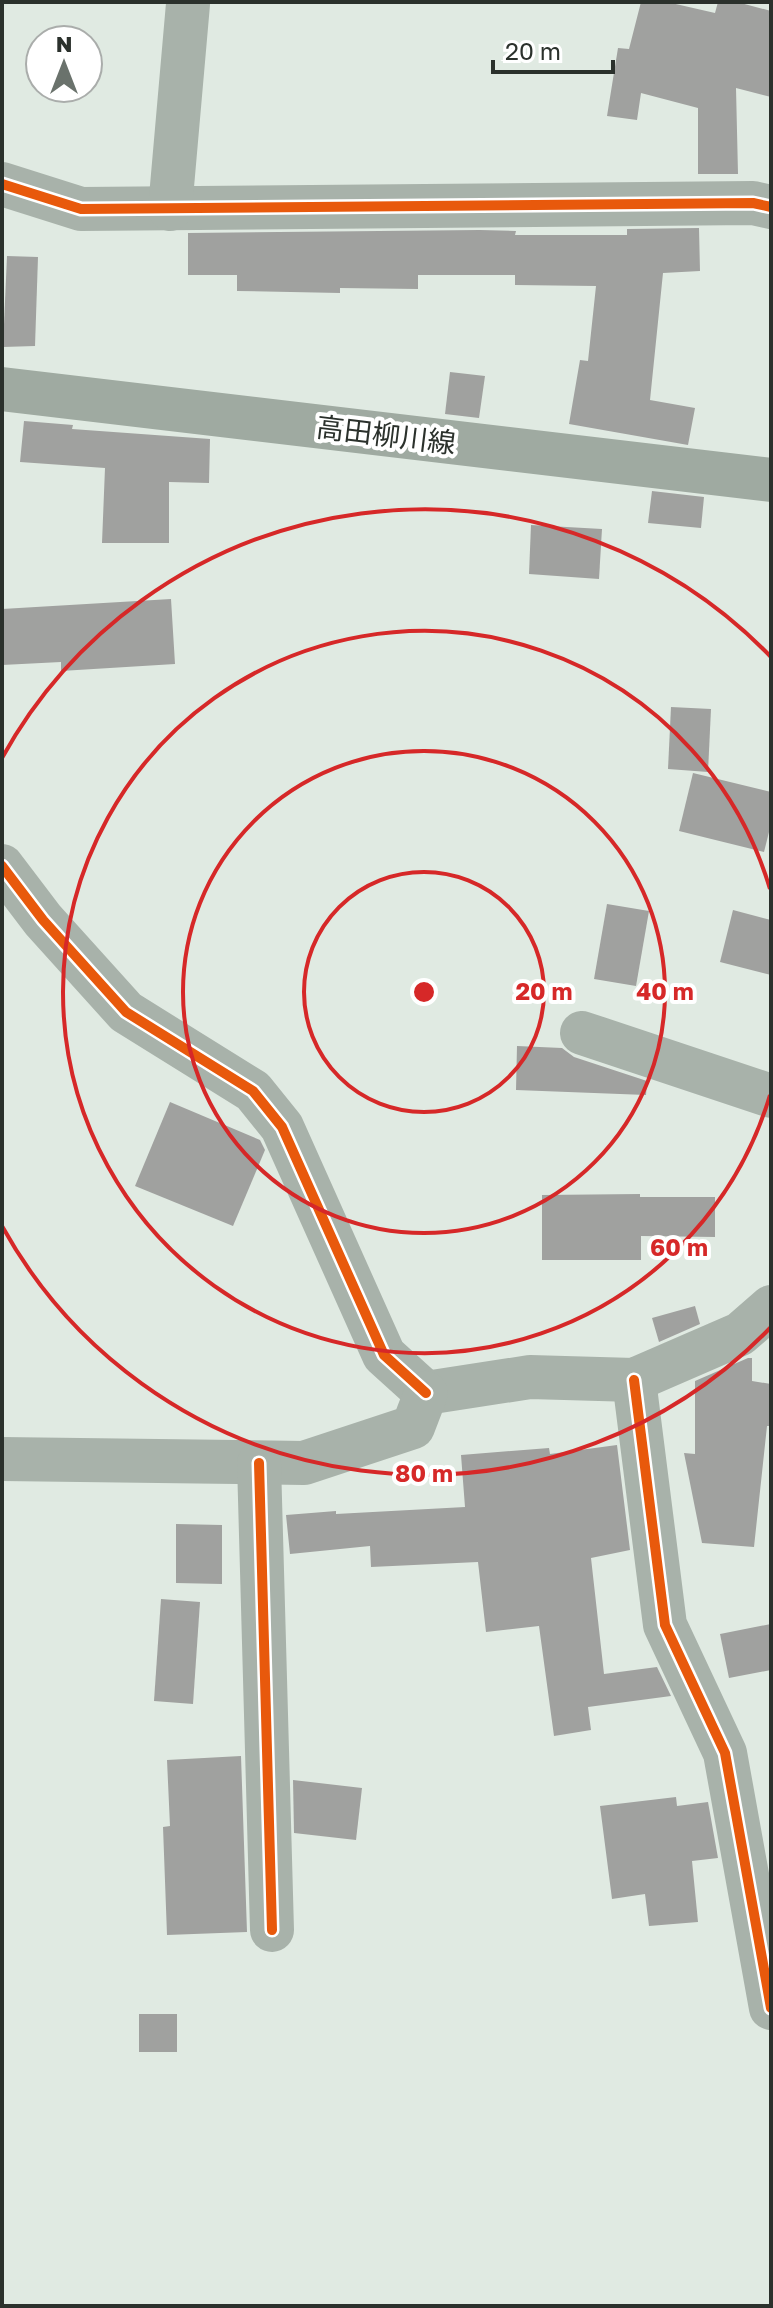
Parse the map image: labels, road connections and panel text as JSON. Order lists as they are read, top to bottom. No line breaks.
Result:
{"streets":{"main road":["高田柳川線"]},"scale_bar":"20 m","north":"top","rings":["20 m","40 m","60 m","80 m"]}
